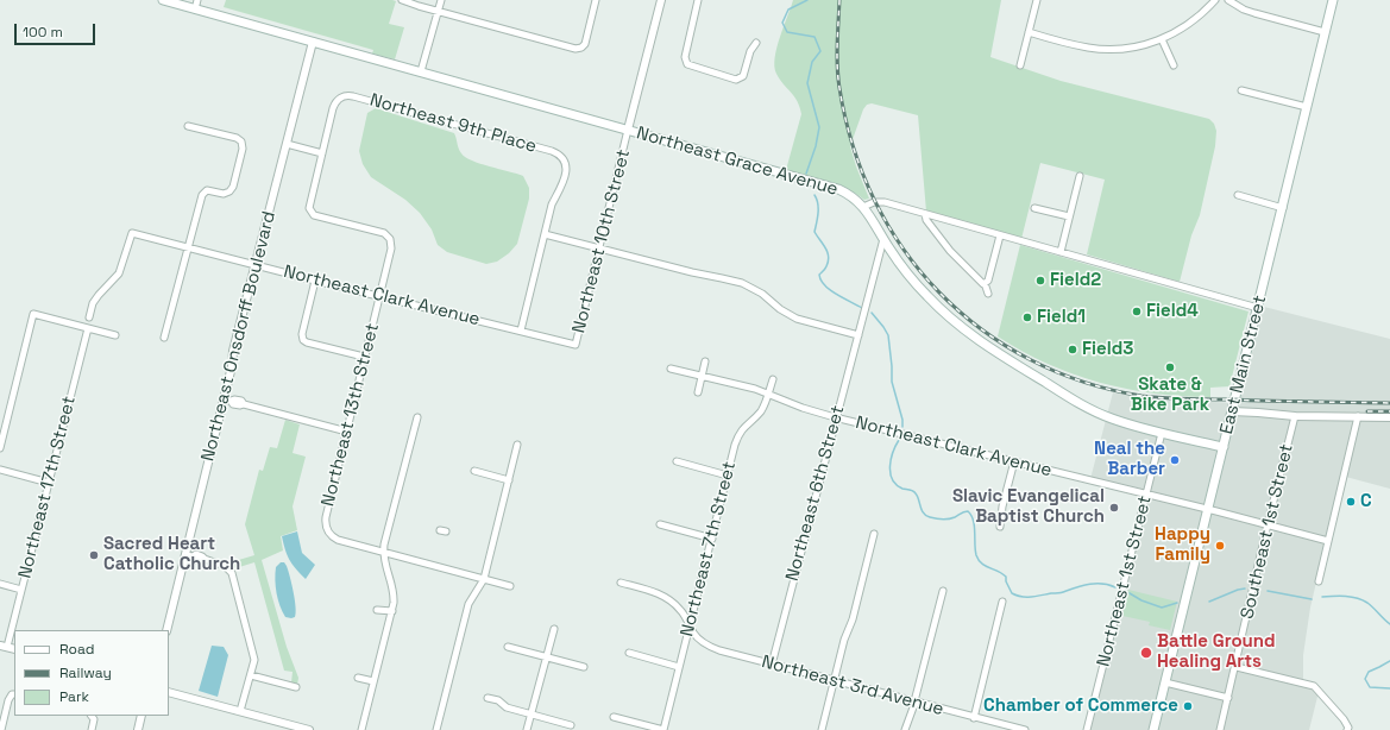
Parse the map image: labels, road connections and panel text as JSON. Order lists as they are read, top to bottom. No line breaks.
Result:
{"streets":{"main road":["Northeast Grace Avenue","East Main Street"],"street":["Northeast 9th Place","Northeast 10th Street","Northeast Clark Avenue","Northeast Onsdorff Boulevard","Northeast 13th Street","Northeast 17th Street","Northeast 6th Street","Southeast 1st Street","Northeast 7th Street","Northeast 1st Street","Northeast 3rd Avenue"]},"crossings":[["Northeast 9th Place","Northeast 13th Street"],["Northeast Grace Avenue","Northeast 10th Street"],["Northeast Grace Avenue","Northeast Onsdorff Boulevard"],["Northeast Grace Avenue","East Main Street"],["Northeast Grace Avenue","Northeast 6th Street"],["Northeast Grace Avenue","Northeast 1st Street"],["Northeast 10th Street","Northeast Clark Avenue"],["Northeast Clark Avenue","Northeast Onsdorff Boulevard"],["Northeast Clark Avenue","East Main Street"],["Northeast Clark Avenue","Northeast 13th Street"],["Northeast Clark Avenue","Northeast 6th Street"],["Northeast Clark Avenue","Southeast 1st Street"],["Northeast Clark Avenue","Northeast 7th Street"],["Northeast Clark Avenue","Northeast 1st Street"],["Northeast 6th Street","Northeast 3rd Avenue"],["Northeast 7th Street","Northeast 3rd Avenue"]],"places":["Field2","Field4","Field1","Field3","Skate & Bike Park","Neal the Barber","C","Slavic Evangelical Baptist Church","Happy Family","Sacred Heart Catholic Church","Battle Ground Healing Arts","Chamber of Commerce"],"legend":["Road","Railway","Park"],"scale_bar":"100 m"}
